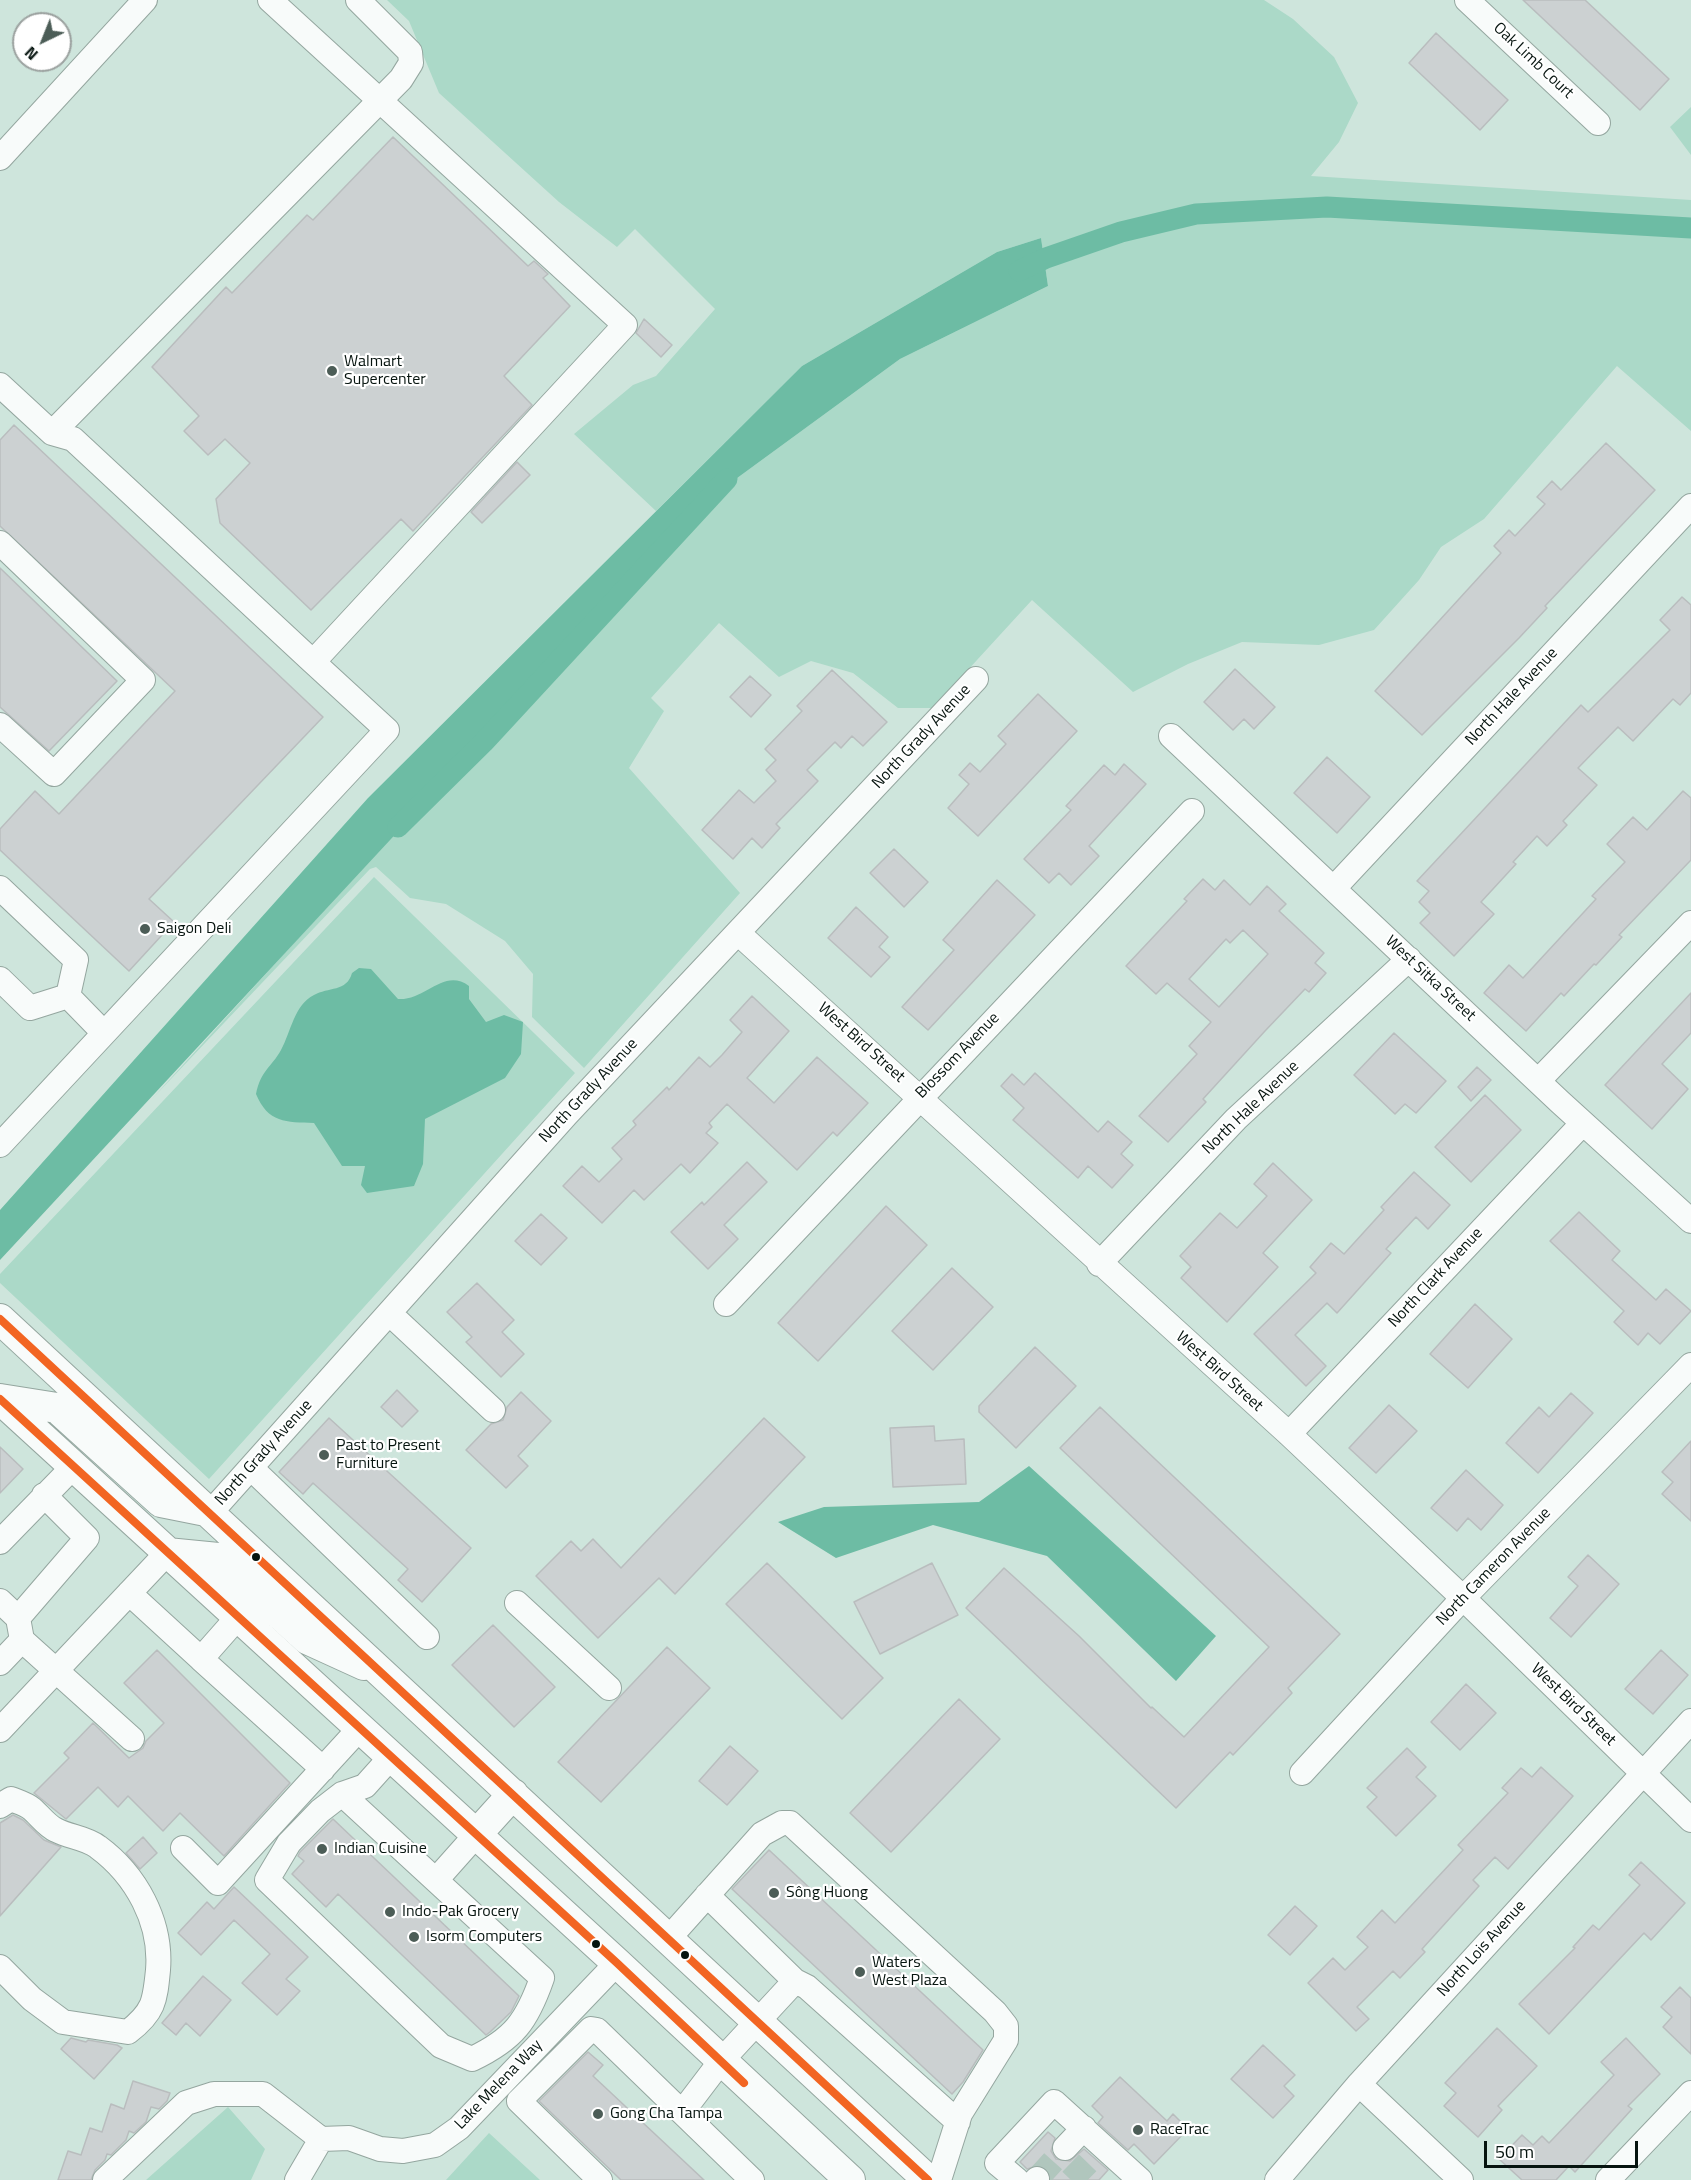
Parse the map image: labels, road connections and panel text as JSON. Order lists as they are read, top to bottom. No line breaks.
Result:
{"streets":{"street":["Oak Limb Court","North Hale Avenue","North Grady Avenue","West Sitka Street","West Bird Street","Blossom Avenue","North Clark Avenue","North Cameron Avenue","North Lois Avenue","Lake Melena Way"]},"crossings":[["North Hale Avenue","West Sitka Street"],["North Hale Avenue","West Bird Street"],["North Grady Avenue","West Bird Street"],["West Sitka Street","North Clark Avenue"],["West Bird Street","Blossom Avenue"],["West Bird Street","North Clark Avenue"],["West Bird Street","North Cameron Avenue"],["West Bird Street","North Lois Avenue"]],"places":["Walmart Supercenter","Saigon Deli","Past to Present Furniture","Indian Cuisine","Sông Huong","Indo-Pak Grocery","Isorm Computers","Waters West Plaza","Gong Cha Tampa","RaceTrac"],"scale_bar":"50 m","north":"bottom left"}
